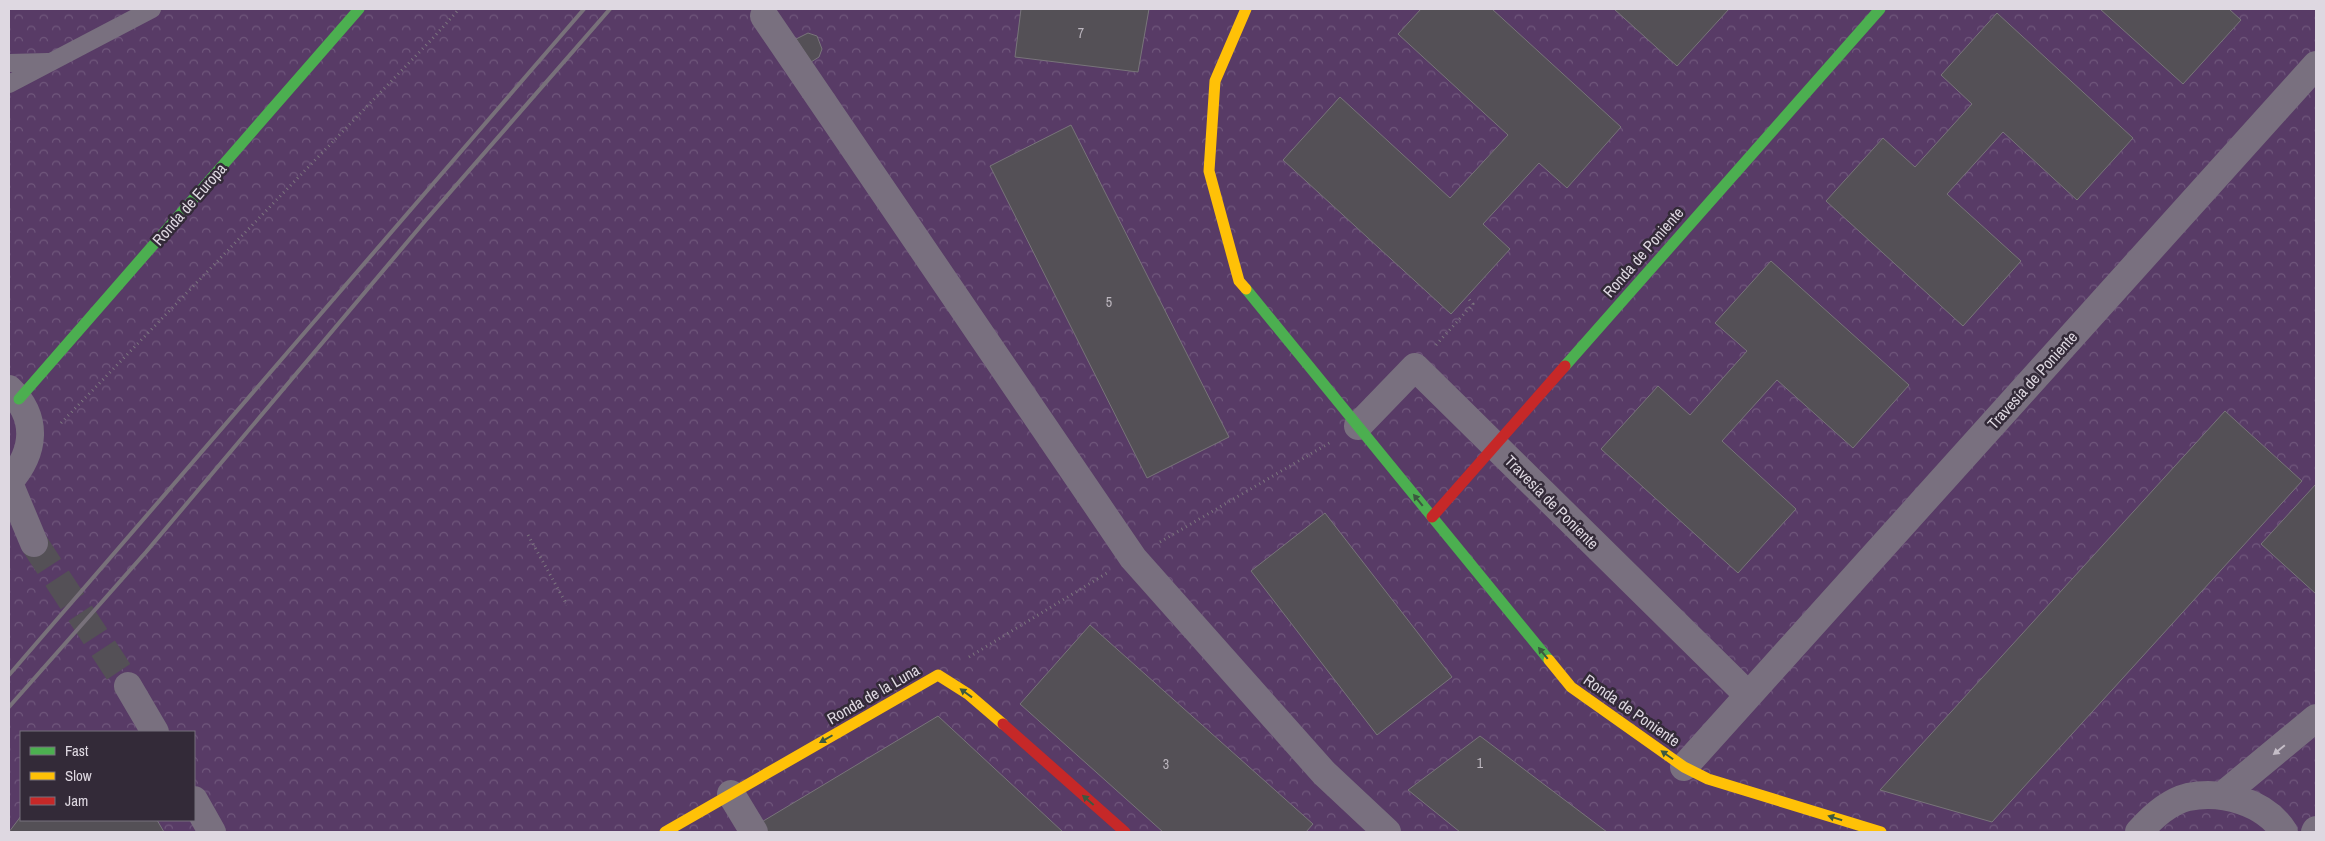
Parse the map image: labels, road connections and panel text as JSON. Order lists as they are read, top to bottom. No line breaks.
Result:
{"streets":{"street":["Ronda de Europa","Ronda de Poniente","Travesía de Poniente","Ronda de la Luna"]},"crossings":[["Ronda de Poniente","Travesía de Poniente"]],"one_way":["Ronda de Poniente","Ronda de la Luna"],"house_numbers":["7","5","1","3"],"legend":["Fast","Slow","Jam"]}
